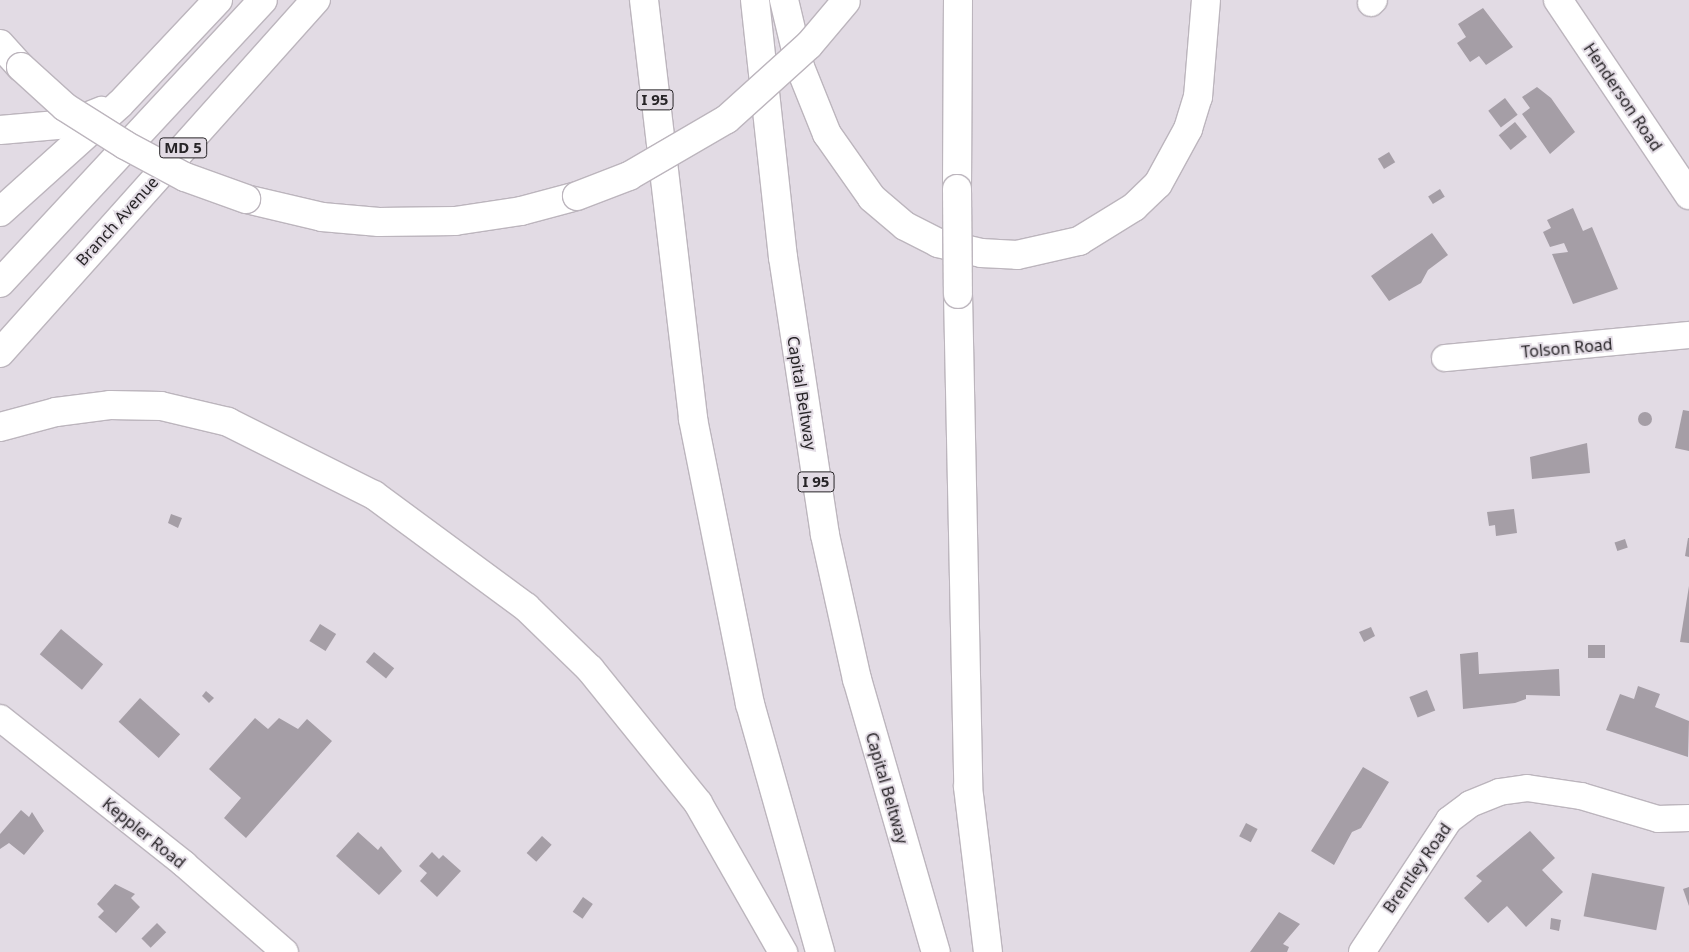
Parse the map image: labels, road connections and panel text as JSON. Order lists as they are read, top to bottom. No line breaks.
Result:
{"streets":{"main road":["Henderson Road","I 95","MD 5","Branch Avenue","Capital Beltway"],"street":["Tolson Road","Keppler Road","Brentley Road"]}}
